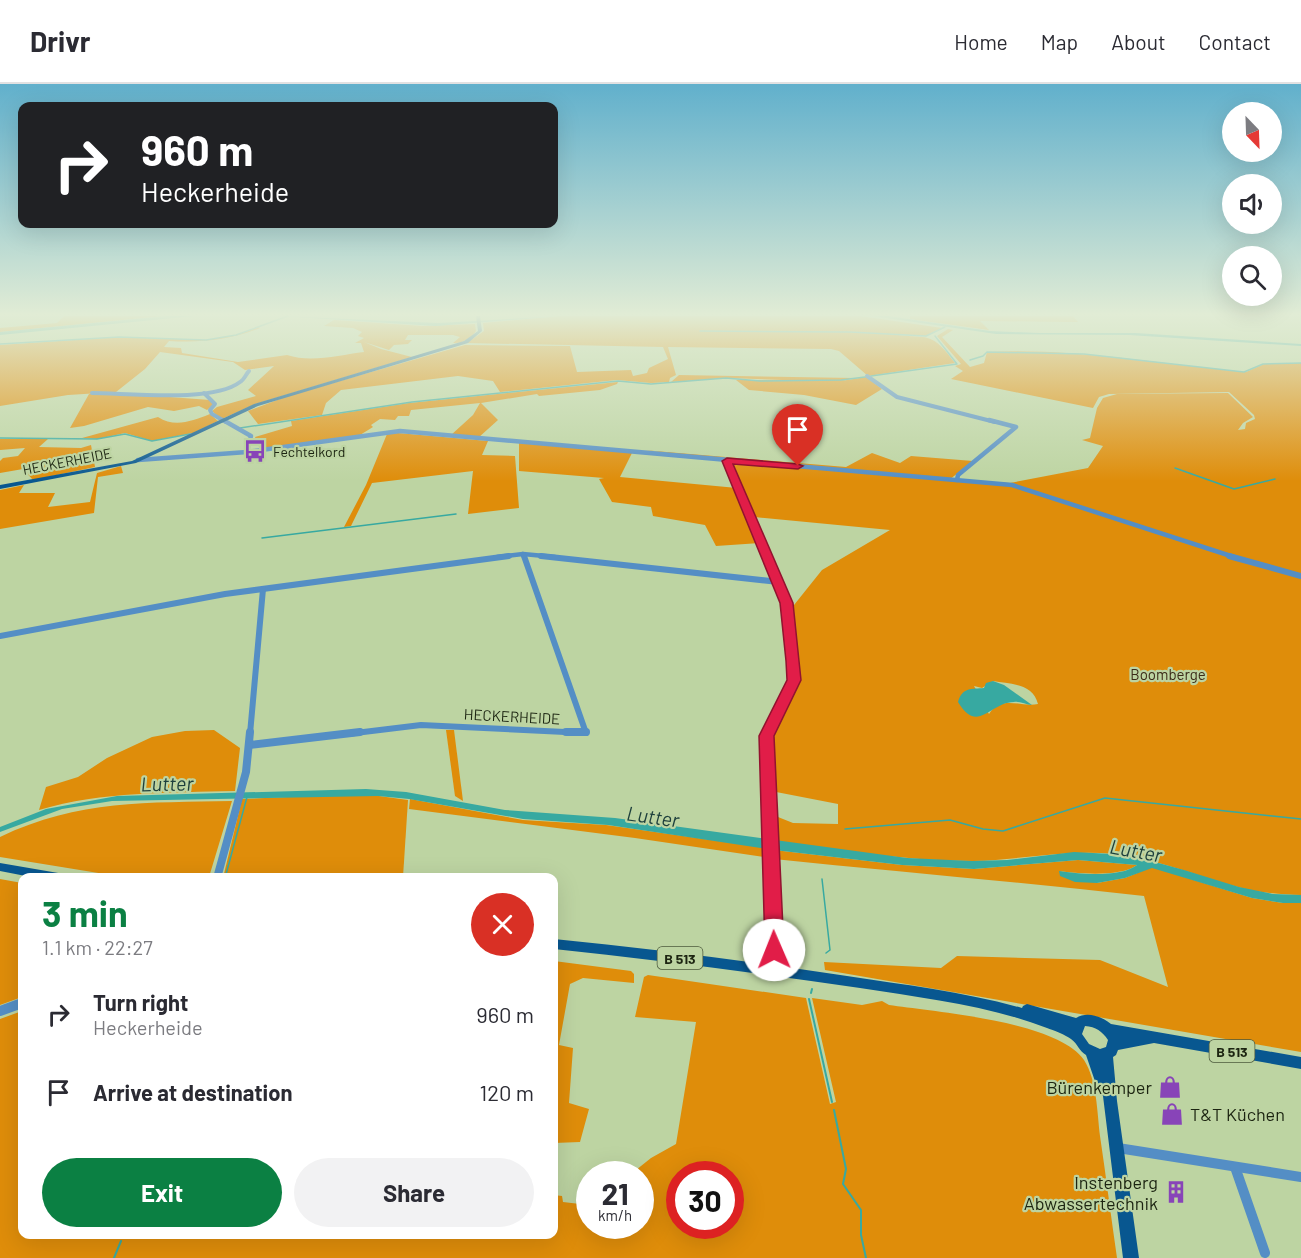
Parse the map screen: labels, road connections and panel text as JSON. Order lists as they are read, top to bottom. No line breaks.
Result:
{"streets":{"main road":["HECKERHEIDE","B 513"]},"water":["Lutter"],"parks":["Boomberge"],"places":{"bus stop":["Fechtelkord"],"shop":["Bürenkemper","T&T Küchen"],"building":["Instenberg Abwassertechnik"]},"north":"bottom right","page":{"header":"Drivr","nav":["Home","Map","About","Contact"],"turn":["960 m","Heckerheide"],"heading":["3 min","1.1 km · 22:27"],"list":[{"name":"Turn right","note":"Heckerheide","value":"960 m"},{"name":"Arrive at destination","value":"120 m"}],"buttons":["Exit","Share"],"speed":"21 km/h","limit":"30"}}
